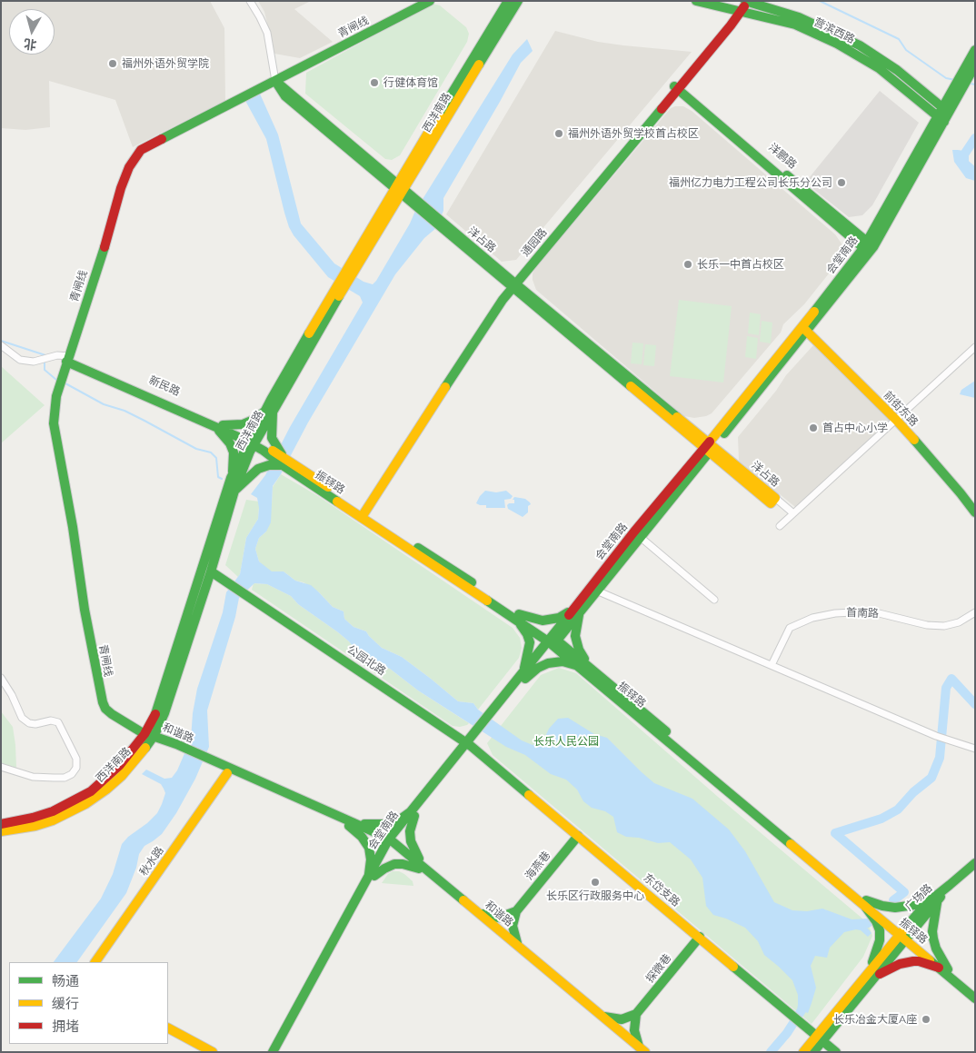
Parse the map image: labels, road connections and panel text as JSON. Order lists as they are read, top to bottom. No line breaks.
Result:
{"streets":{"main road":["青闸线","营滨西路","西洋南路","洋鹏路","洋占路","通园路","会堂南路","新民路","前街东路","振铎路","公园北路","和谐路","秋水路","海燕巷","东岱支路","广场路","探微巷"],"street":["首南路"]},"crossings":[["青闸线","西洋南路"],["青闸线","洋占路"],["青闸线","新民路"],["青闸线","和谐路"],["营滨西路","通园路"],["营滨西路","会堂南路"],["西洋南路","洋占路"],["西洋南路","新民路"],["西洋南路","振铎路"],["西洋南路","公园北路"],["西洋南路","和谐路"],["洋鹏路","通园路"],["洋鹏路","会堂南路"],["洋占路","通园路"],["洋占路","会堂南路"],["通园路","振铎路"],["会堂南路","前街东路"],["会堂南路","振铎路"],["会堂南路","公园北路"],["会堂南路","和谐路"],["会堂南路","东岱支路"],["新民路","振铎路"],["振铎路","广场路"],["公园北路","东岱支路"],["和谐路","秋水路"],["海燕巷","东岱支路"],["东岱支路","广场路"],["东岱支路","探微巷"]],"parks":["长乐人民公园"],"places":["福州外语外贸学院","行健体育馆","福州外语外贸学校首占校区","福州亿力电力工程公司长乐分公司","长乐一中首占校区","首占中心小学","长乐区行政服务中心","长乐冶金大厦A座"],"legend":["畅通","缓行","拥堵"],"north":"bottom"}
